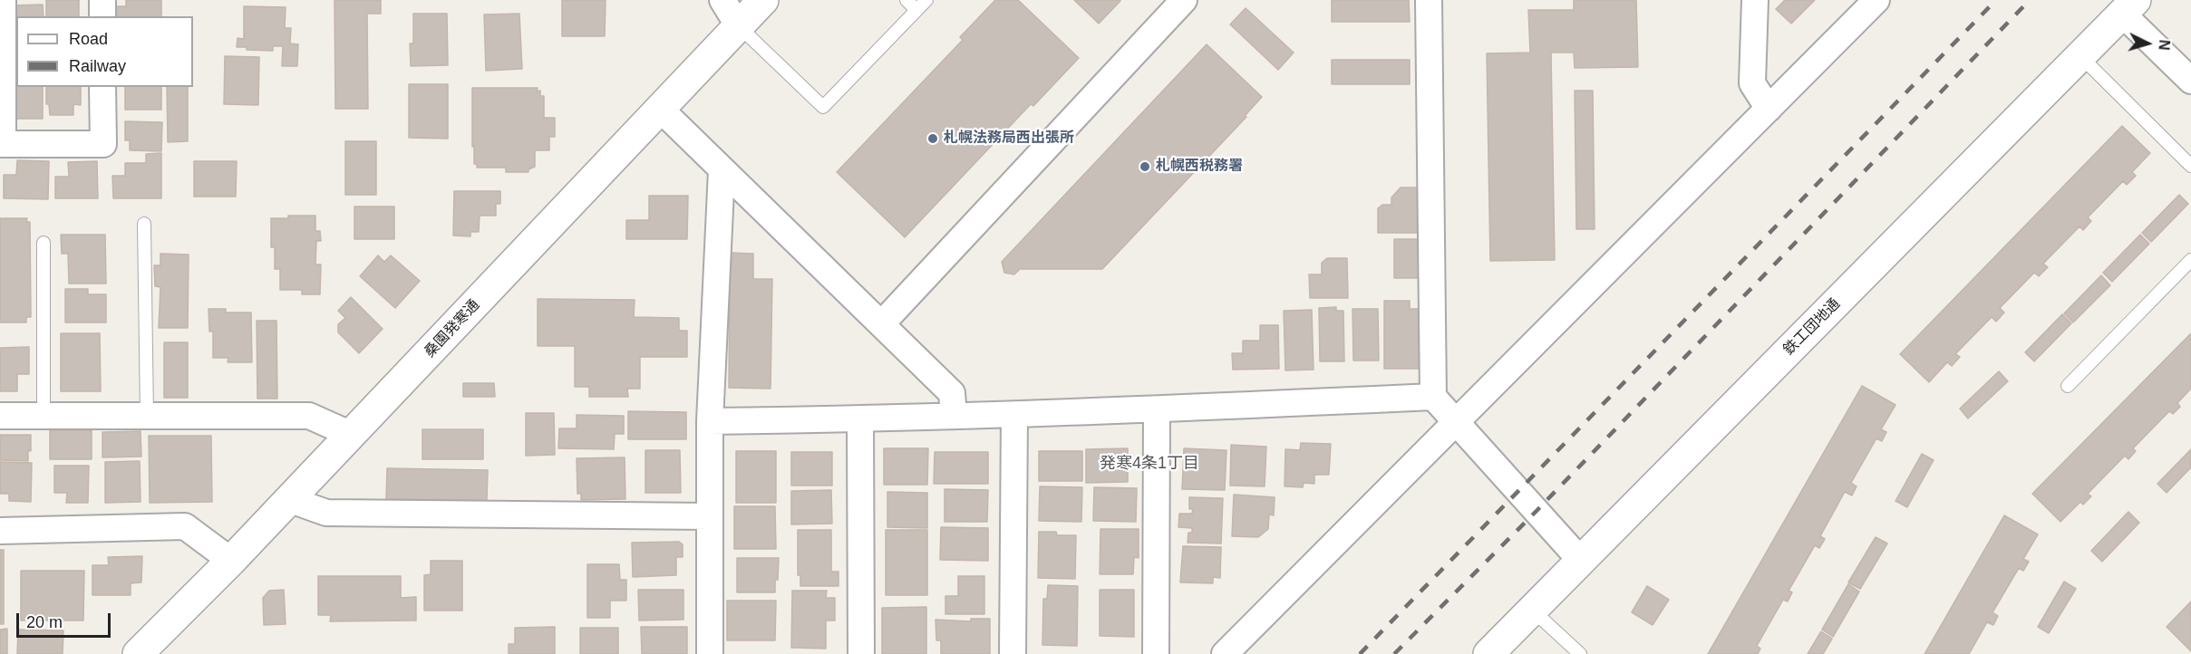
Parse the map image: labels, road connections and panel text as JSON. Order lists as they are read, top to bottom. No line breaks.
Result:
{"streets":{"street":["鉄工団地通","桑園発寒通"]},"districts":["発寒4条1丁目"],"places":["札幌法務局西出張所","札幌西税務署"],"legend":["Road","Railway"],"scale_bar":"20 m","north":"right"}
